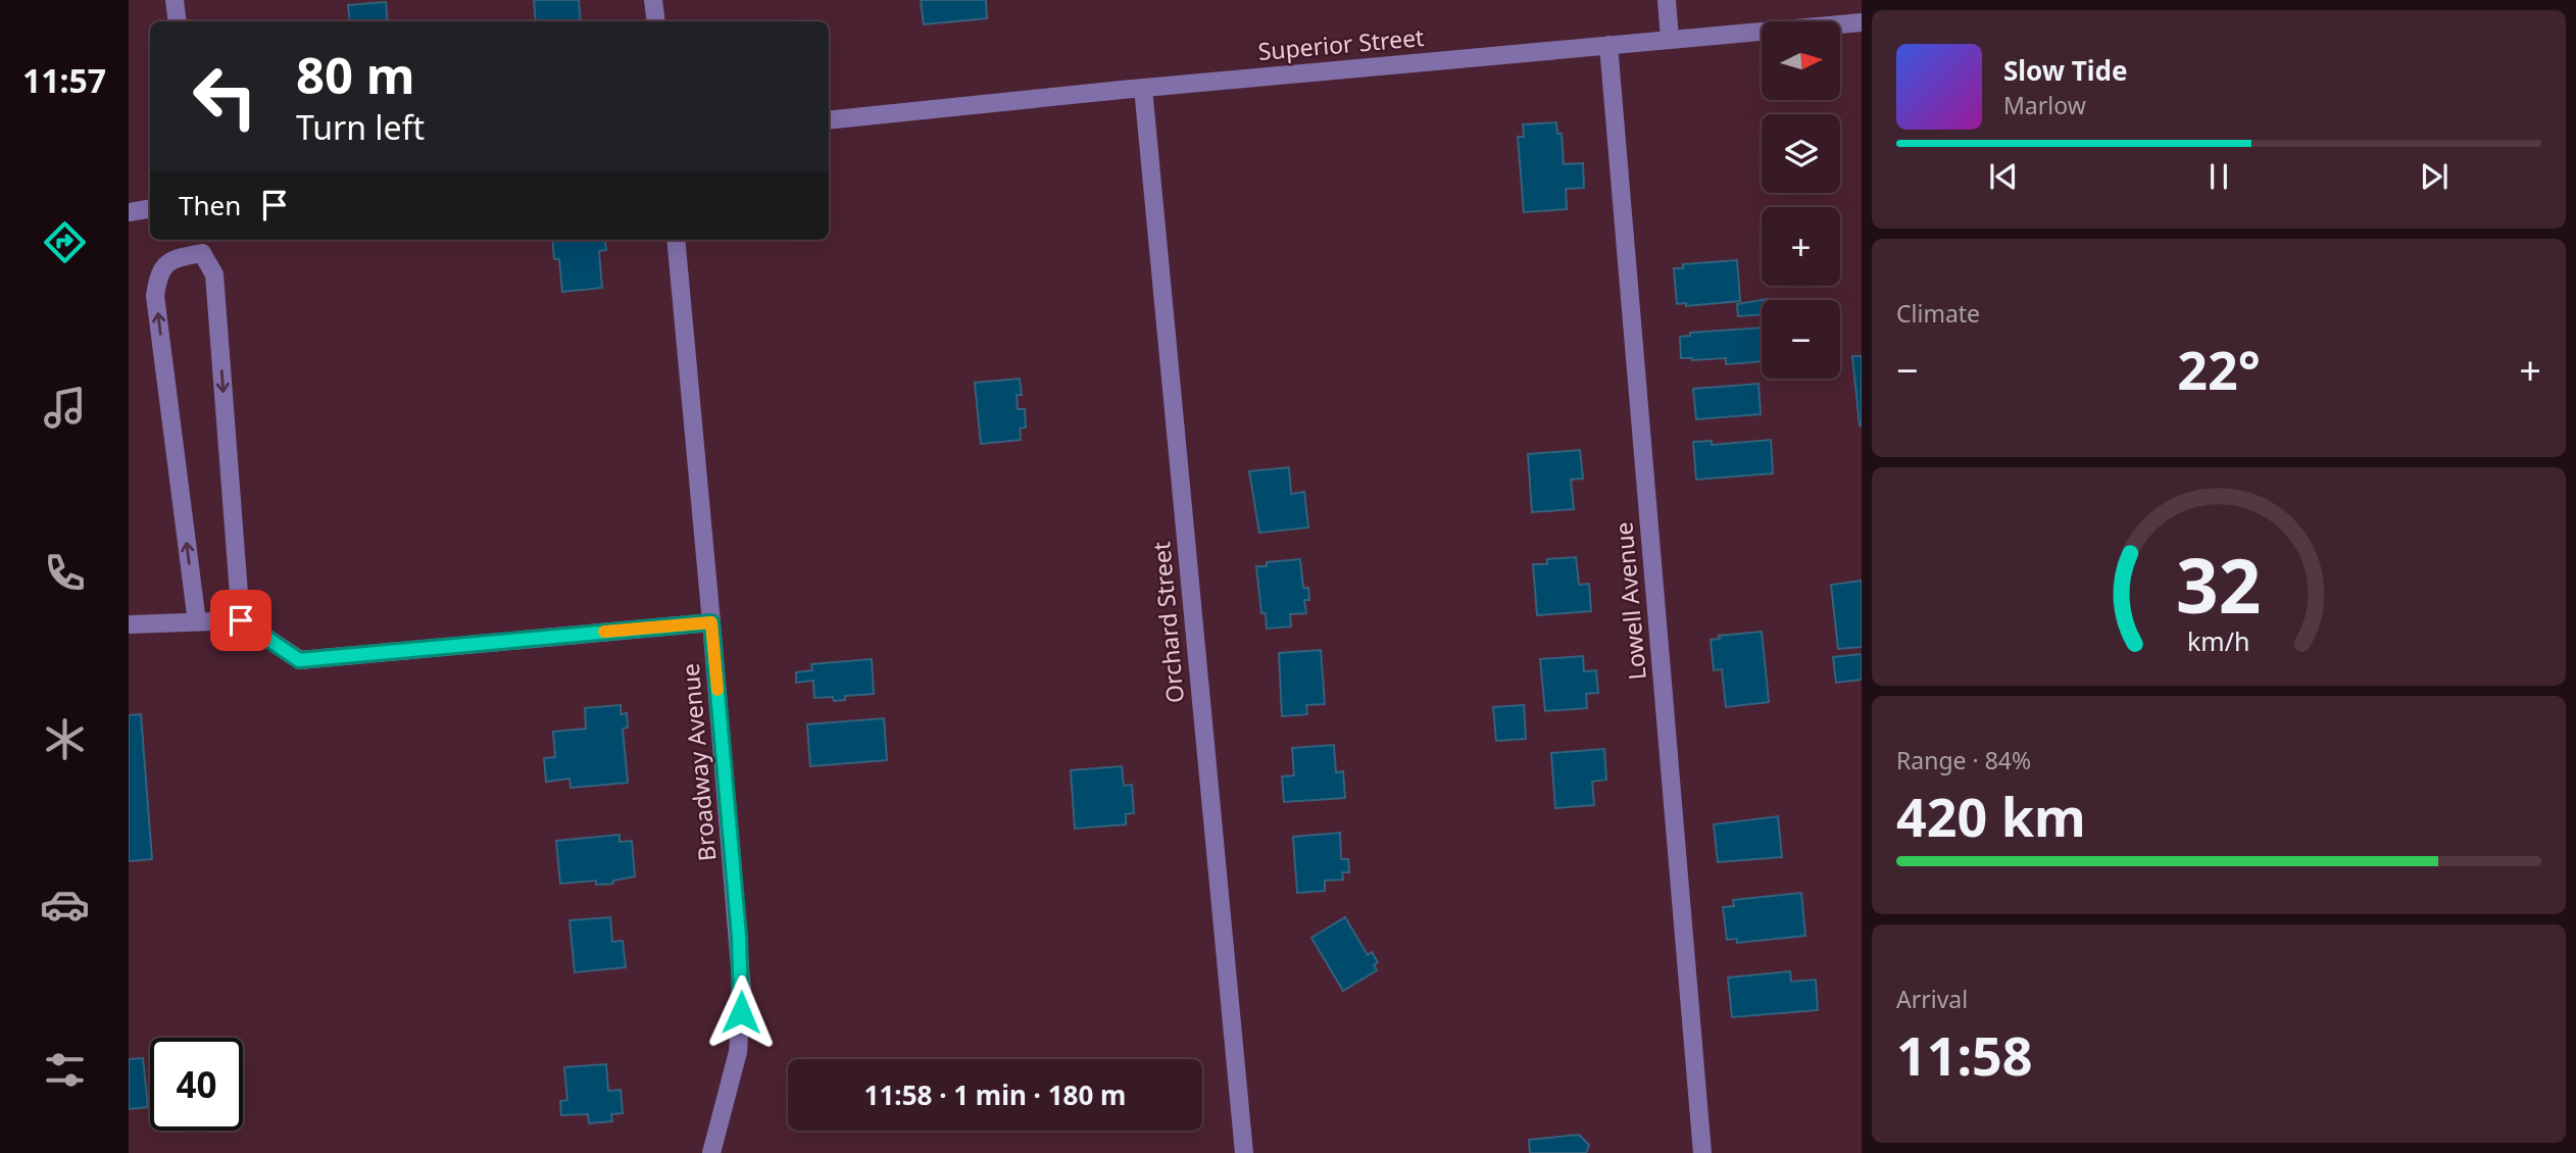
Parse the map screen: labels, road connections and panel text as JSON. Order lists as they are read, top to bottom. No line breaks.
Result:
{"streets":{"street":["Superior Street","Lowell Avenue","Orchard Street","Broadway Avenue"]},"crossings":[["Superior Street","Lowell Avenue"],["Superior Street","Orchard Street"]],"north":"right","page":{"tabs":"11:57","map_buttons":["+","−"],"turn":["80 m","Turn left"],"song":["Slow Tide","Marlow"],"then":"Then","tile":["Climate",["Range · 84%","420 km"],["Arrival","11:58"]],"heat":["−","22°","+"],"limit":"40","trip":"11:58 · 1 min · 180 m","gauge":["32","km/h"]}}
